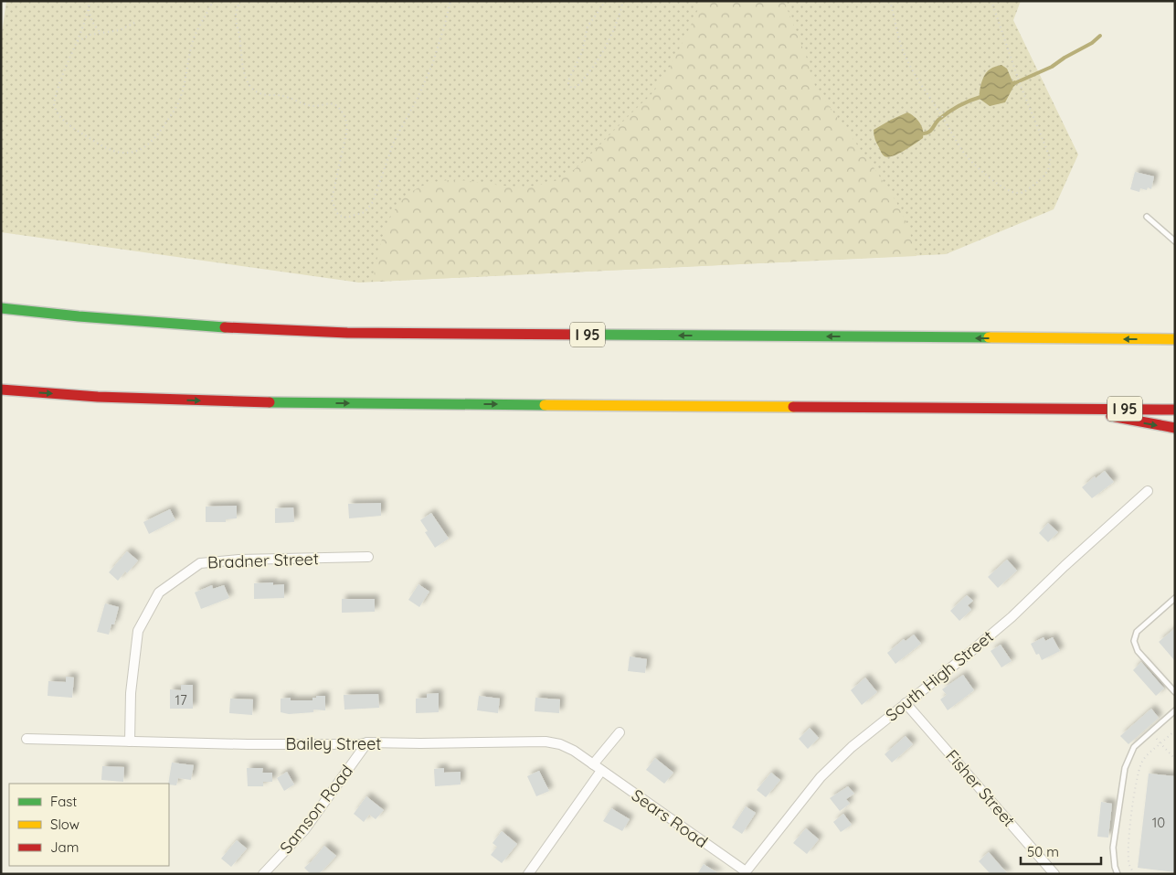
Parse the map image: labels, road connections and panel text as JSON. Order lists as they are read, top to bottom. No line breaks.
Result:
{"streets":{"highway":["I 95"],"street":["Bradner Street","South High Street","Bailey Street","Fisher Street","Samson Road","Sears Road"]},"crossings":[["Bradner Street","Bailey Street"],["South High Street","Fisher Street"],["South High Street","Sears Road"],["Bailey Street","Samson Road"],["Bailey Street","Sears Road"]],"house_numbers":["17","10"],"legend":["Fast","Slow","Jam"],"scale_bar":"50 m"}
